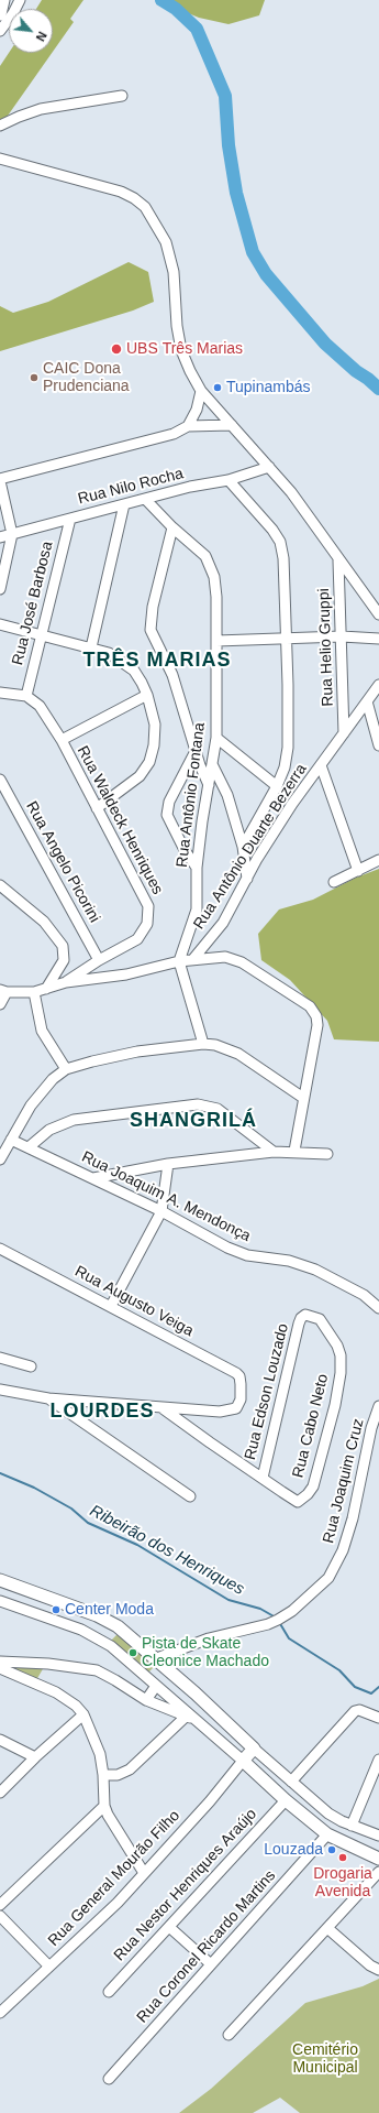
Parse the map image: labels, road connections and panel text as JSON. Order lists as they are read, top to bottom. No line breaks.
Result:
{"streets":{"street":["Rua Nilo Rocha","Rua José Barbosa","Rua Helio Gruppi","Rua Antônio Fontana","Rua Waldeck Henriques","Rua Antônio Duarte Bezerra","Rua Angelo Picorini","Rua Joaquim A. Mendonça","Rua Augusto Veiga","Rua Edson Louzado","Rua Cabo Neto","Rua Joaquim Cruz","Rua General Mourão Filho","Rua Nestor Henriques Araújo","Rua Coronel Ricardo Martins"]},"crossings":[["Rua Nilo Rocha","Rua José Barbosa"],["Rua Nilo Rocha","Rua Antônio Fontana"],["Rua José Barbosa","Rua Waldeck Henriques"],["Rua Helio Gruppi","Rua Antônio Duarte Bezerra"],["Rua Waldeck Henriques","Rua Angelo Picorini"],["Rua Edson Louzado","Rua Cabo Neto"]],"districts":["TRÊS MARIAS","SHANGRILÁ","LOURDES"],"water":["Ribeirão dos Henriques"],"parks":["Cemitério Municipal"],"places":["UBS Três Marias","CAIC Dona Prudenciana","Tupinambás","Center Moda","Pista de Skate Cleonice Machado","Louzada","Drogaria Avenida"],"north":"bottom right"}
